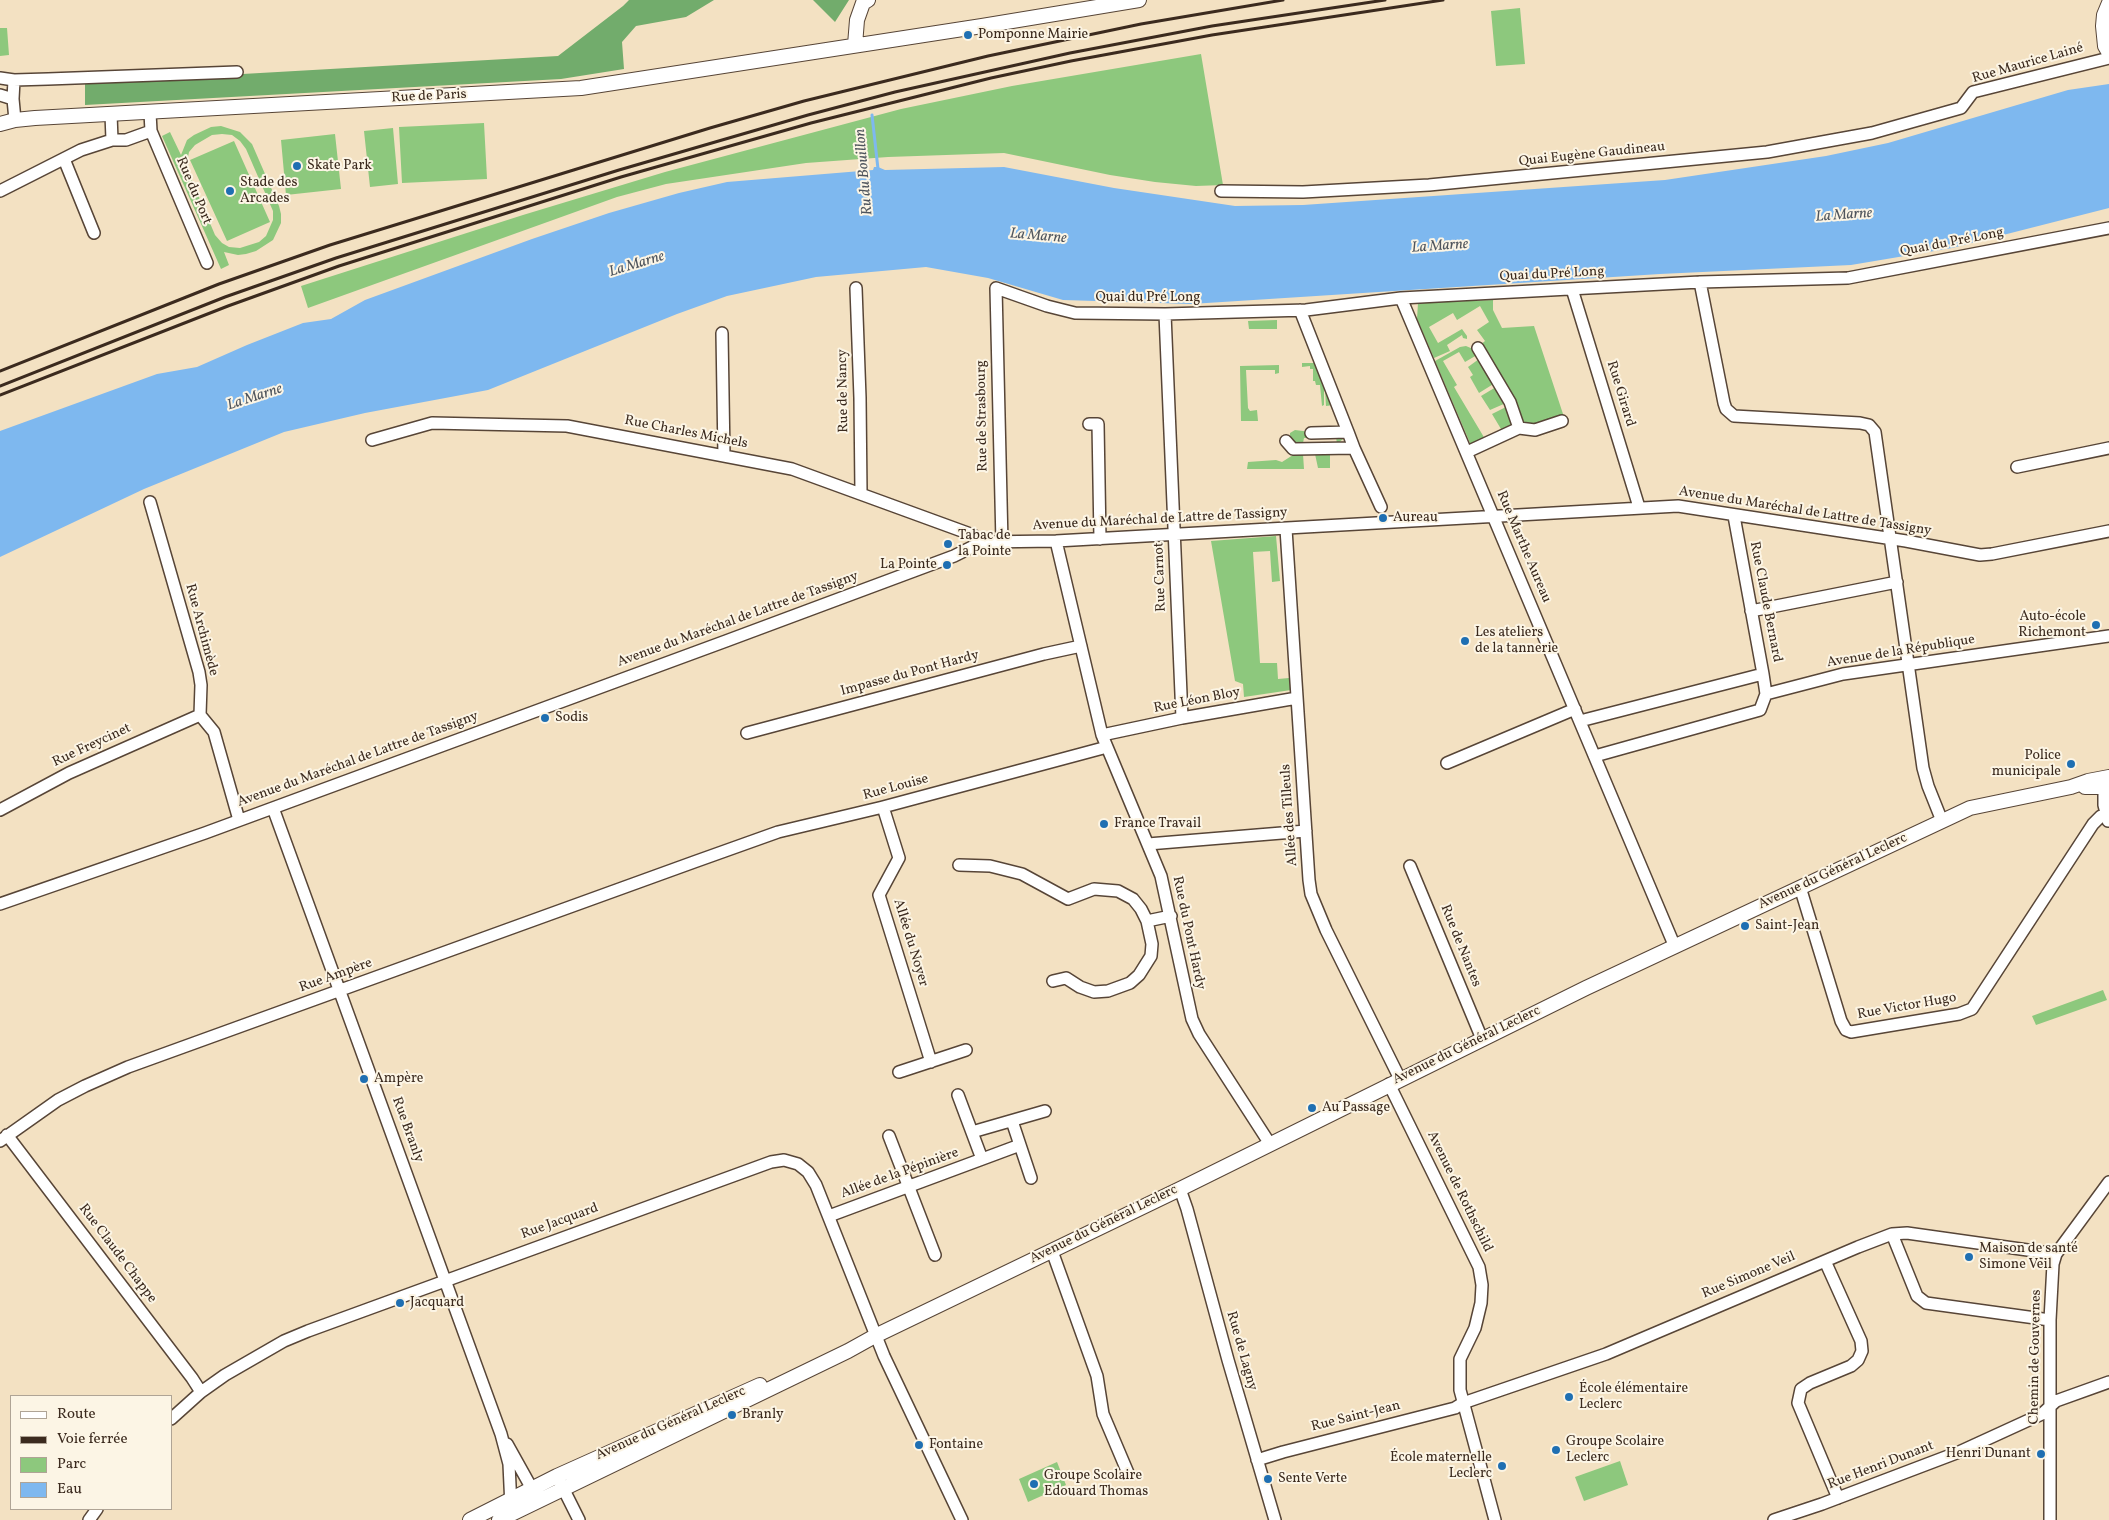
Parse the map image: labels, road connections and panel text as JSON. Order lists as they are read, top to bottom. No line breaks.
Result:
{"streets":{"main road":["Rue de Paris","Avenue du Général Leclerc"],"street":["Rue Maurice Lainé","Quai Eugène Gaudineau","Rue du Port","Quai du Pré Long","Rue de Nancy","Rue Girard","Rue de Strasbourg","Rue Charles Michels","Avenue du Maréchal de Lattre de Tassigny","Rue Marthe Aureau","Rue Carnot","Rue Claude Bernard","Rue Archimède","Avenue de la République","Impasse du Pont Hardy","Rue Léon Bloy","Rue Freycinet","Rue Louise","Allée des Tilleuls","Rue du Pont Hardy","Allée du Noyer","Rue de Nantes","Rue Ampère","Rue Victor Hugo","Rue Branly","Allée de la Pépinière","Avenue de Rothschild","Rue Jacquard","Rue Claude Chappe","Rue Simone Veil","Rue de Lagny","Chemin de Gouvernes","Rue Saint-Jean","Rue Henri Dunant"]},"crossings":[["Rue Maurice Lainé","Quai Eugène Gaudineau"],["Rue de Paris","Rue du Port"],["Quai du Pré Long","Rue Girard"],["Quai du Pré Long","Rue de Strasbourg"],["Quai du Pré Long","Rue Marthe Aureau"],["Quai du Pré Long","Rue Carnot"],["Rue de Nancy","Rue Charles Michels"],["Rue Girard","Avenue du Maréchal de Lattre de Tassigny"],["Rue de Strasbourg","Avenue du Maréchal de Lattre de Tassigny"],["Rue Charles Michels","Avenue du Maréchal de Lattre de Tassigny"],["Avenue du Maréchal de Lattre de Tassigny","Rue Marthe Aureau"],["Avenue du Maréchal de Lattre de Tassigny","Rue Carnot"],["Avenue du Maréchal de Lattre de Tassigny","Rue Claude Bernard"],["Avenue du Maréchal de Lattre de Tassigny","Allée des Tilleuls"],["Avenue du Maréchal de Lattre de Tassigny","Rue du Pont Hardy"],["Avenue du Maréchal de Lattre de Tassigny","Rue Branly"],["Rue Marthe Aureau","Avenue du Général Leclerc"],["Rue Carnot","Rue Léon Bloy"],["Rue Claude Bernard","Avenue de la République"],["Rue Archimède","Rue Freycinet"],["Impasse du Pont Hardy","Rue du Pont Hardy"],["Rue Léon Bloy","Allée des Tilleuls"],["Rue Léon Bloy","Rue du Pont Hardy"],["Rue Louise","Rue du Pont Hardy"],["Rue Louise","Allée du Noyer"],["Rue Louise","Rue Ampère"],["Allée des Tilleuls","Avenue du Général Leclerc"],["Allée des Tilleuls","Avenue de Rothschild"],["Avenue du Général Leclerc","Rue du Pont Hardy"],["Avenue du Général Leclerc","Rue de Nantes"],["Avenue du Général Leclerc","Rue Victor Hugo"],["Avenue du Général Leclerc","Rue Branly"],["Avenue du Général Leclerc","Avenue de Rothschild"],["Avenue du Général Leclerc","Rue Jacquard"],["Avenue du Général Leclerc","Rue de Lagny"],["Rue Ampère","Rue Branly"],["Rue Ampère","Rue Claude Chappe"],["Rue Branly","Rue Jacquard"],["Allée de la Pépinière","Rue Jacquard"],["Avenue de Rothschild","Rue Simone Veil"],["Avenue de Rothschild","Rue Saint-Jean"],["Rue Jacquard","Rue Claude Chappe"],["Rue Simone Veil","Chemin de Gouvernes"],["Rue Simone Veil","Rue Saint-Jean"],["Rue de Lagny","Rue Saint-Jean"],["Chemin de Gouvernes","Rue Henri Dunant"]],"water":["Ru du Bouillon","La Marne"],"places":["Pomponne Mairie","Skate Park","Stade des Arcades","Aureau","Tabac de la Pointe","La Pointe","Auto-école Richemont","Les ateliers de la tannerie","Sodis","Police municipale","France Travail","Saint-Jean","Ampère","Au Passage","Maison de santé Simone Veil","Jacquard","École élémentaire Leclerc","Branly","Fontaine","Groupe Scolaire Leclerc","Henri Dunant","École maternelle Leclerc","Sente Verte","Groupe Scolaire Edouard Thomas"],"legend":["Route","Voie ferrée","Parc","Eau"]}
